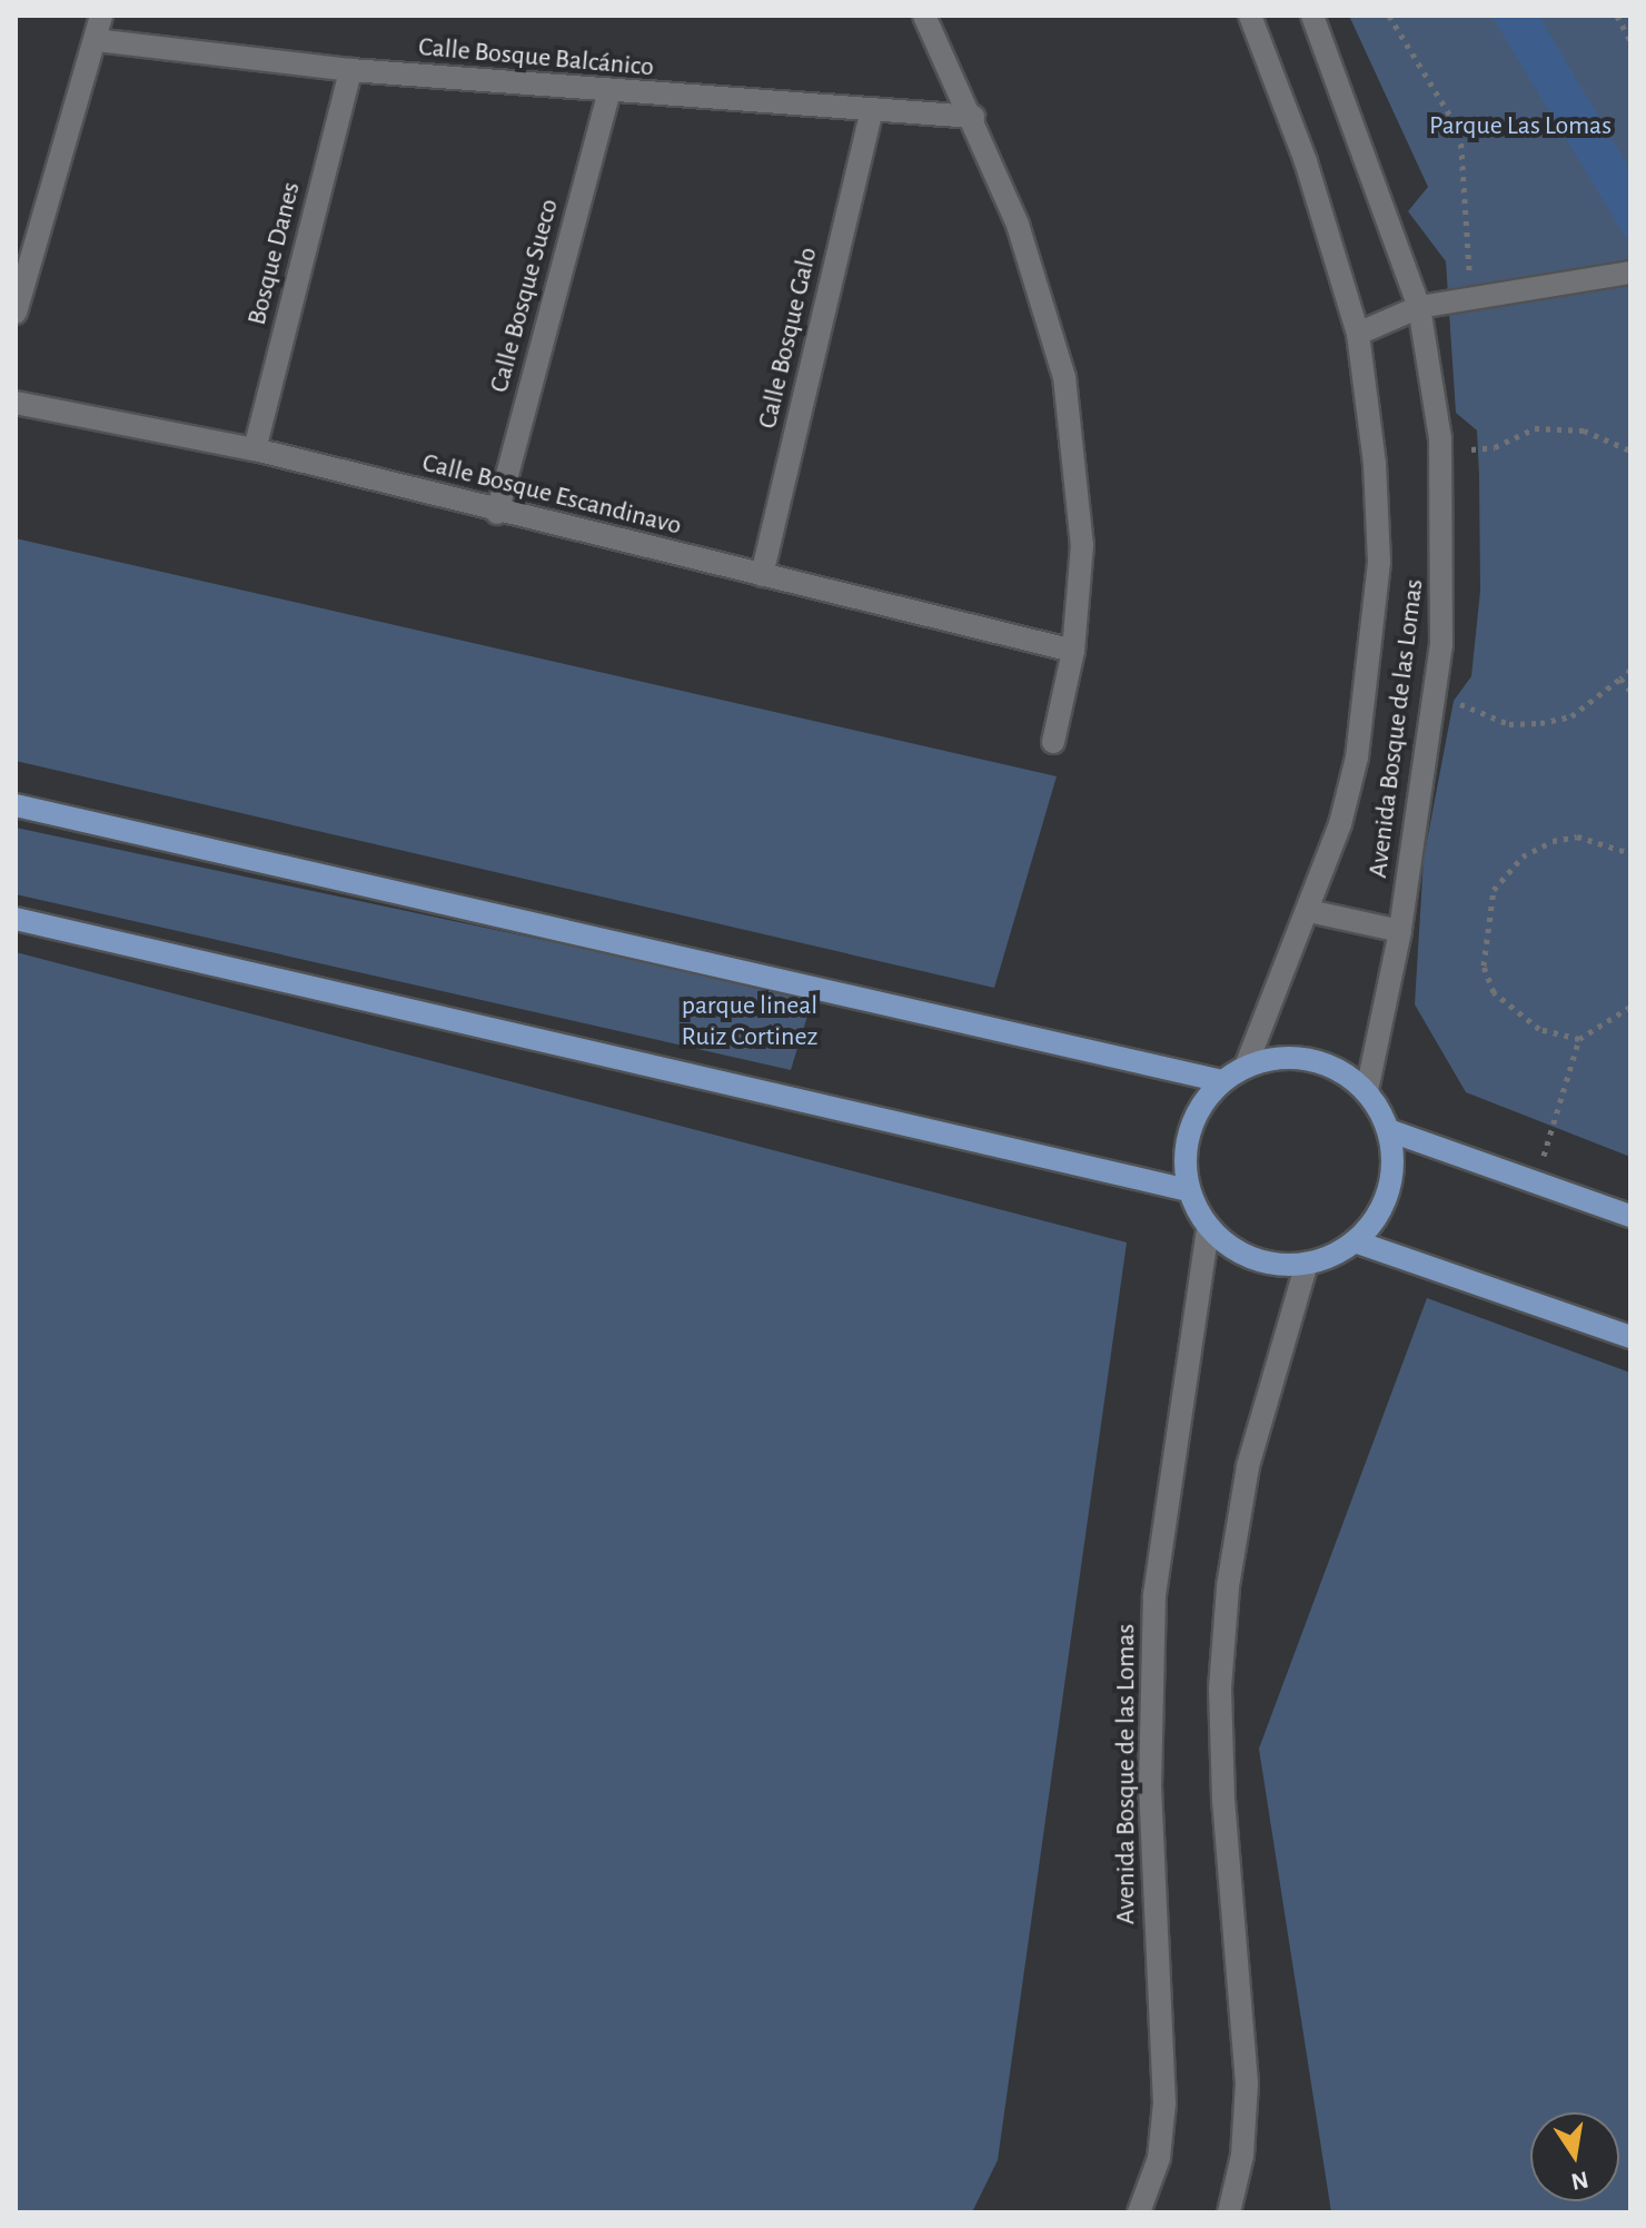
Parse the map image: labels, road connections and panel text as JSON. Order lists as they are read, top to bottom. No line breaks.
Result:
{"streets":{"street":["Calle Bosque Balcánico","Bosque Danes","Calle Bosque Sueco","Calle Bosque Galo","Calle Bosque Escandinavo","Avenida Bosque de las Lomas"]},"crossings":[["Calle Bosque Balcánico","Bosque Danes"],["Calle Bosque Balcánico","Calle Bosque Sueco"],["Calle Bosque Balcánico","Calle Bosque Galo"],["Bosque Danes","Calle Bosque Escandinavo"],["Calle Bosque Sueco","Calle Bosque Escandinavo"],["Calle Bosque Galo","Calle Bosque Escandinavo"]],"parks":["Parque Las Lomas","parque lineal Ruiz Cortinez"],"north":"bottom"}
